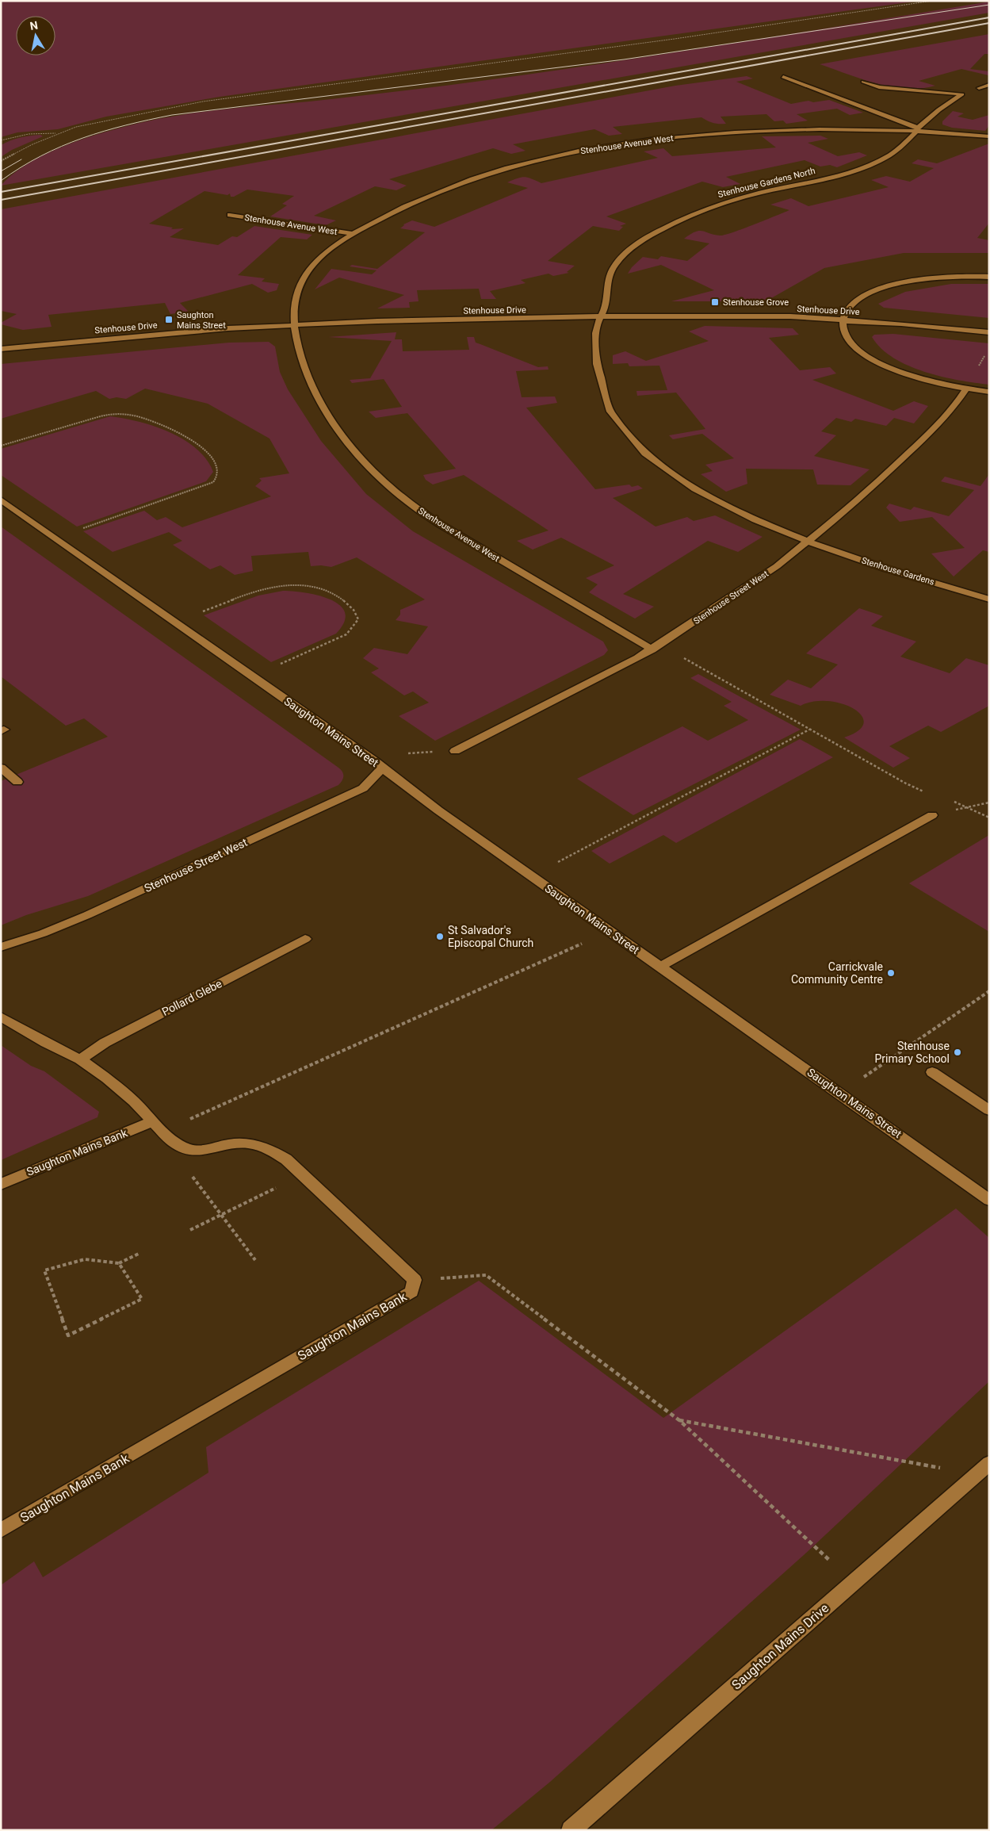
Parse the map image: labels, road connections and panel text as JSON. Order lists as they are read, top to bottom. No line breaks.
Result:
{"streets":{"street":["Stenhouse Avenue West","Stenhouse Gardens North","Stenhouse Drive","Stenhouse Gardens","Stenhouse Street West","Saughton Mains Street","Pollard Glebe","Saughton Mains Bank","Saughton Mains Drive"]},"crossings":[["Stenhouse Avenue West","Stenhouse Gardens North"],["Stenhouse Avenue West","Stenhouse Drive"],["Stenhouse Avenue West","Stenhouse Street West"],["Stenhouse Gardens North","Stenhouse Drive"],["Stenhouse Gardens North","Stenhouse Gardens"],["Stenhouse Gardens North","Stenhouse Street West"],["Stenhouse Gardens","Stenhouse Street West"],["Stenhouse Street West","Saughton Mains Street"],["Pollard Glebe","Saughton Mains Bank"]],"places":{"transit":["Stenhouse Grove","Saughton Mains Street"],"other":["St Salvador's Episcopal Church","Carrickvale Community Centre","Stenhouse Primary School"]},"north":"top"}
